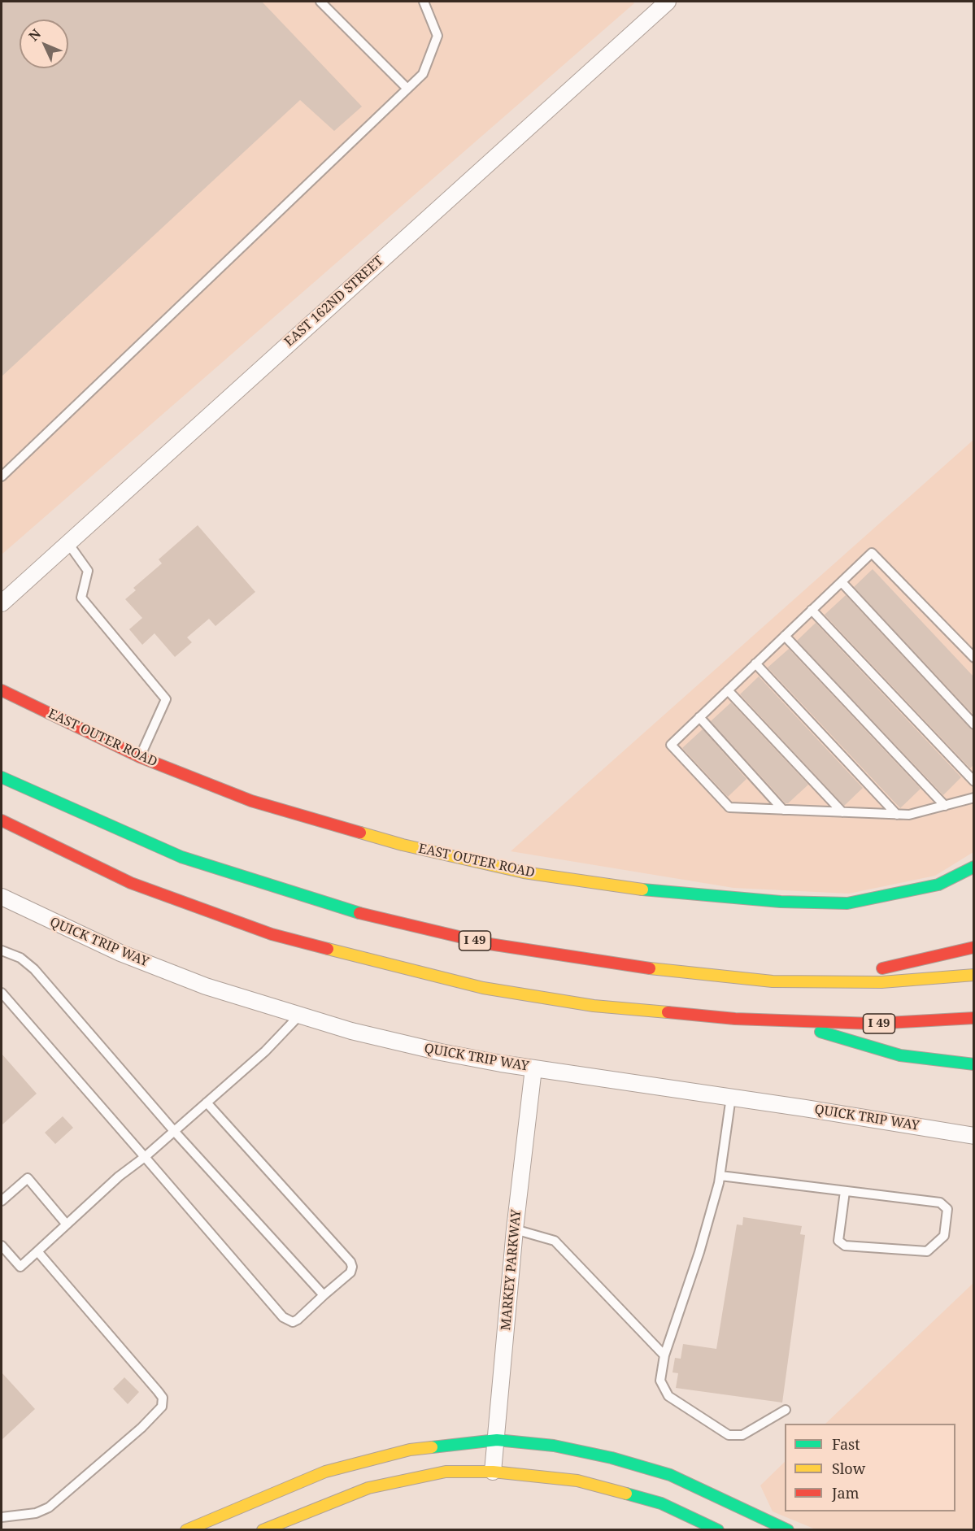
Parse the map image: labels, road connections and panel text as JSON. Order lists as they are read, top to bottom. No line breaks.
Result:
{"streets":{"main road":["EAST OUTER ROAD","I 49"],"street":["EAST 162ND STREET","QUICK TRIP WAY","MARKEY PARKWAY"]},"crossings":[["QUICK TRIP WAY","MARKEY PARKWAY"]],"legend":["Fast","Slow","Jam"],"north":"top left"}
